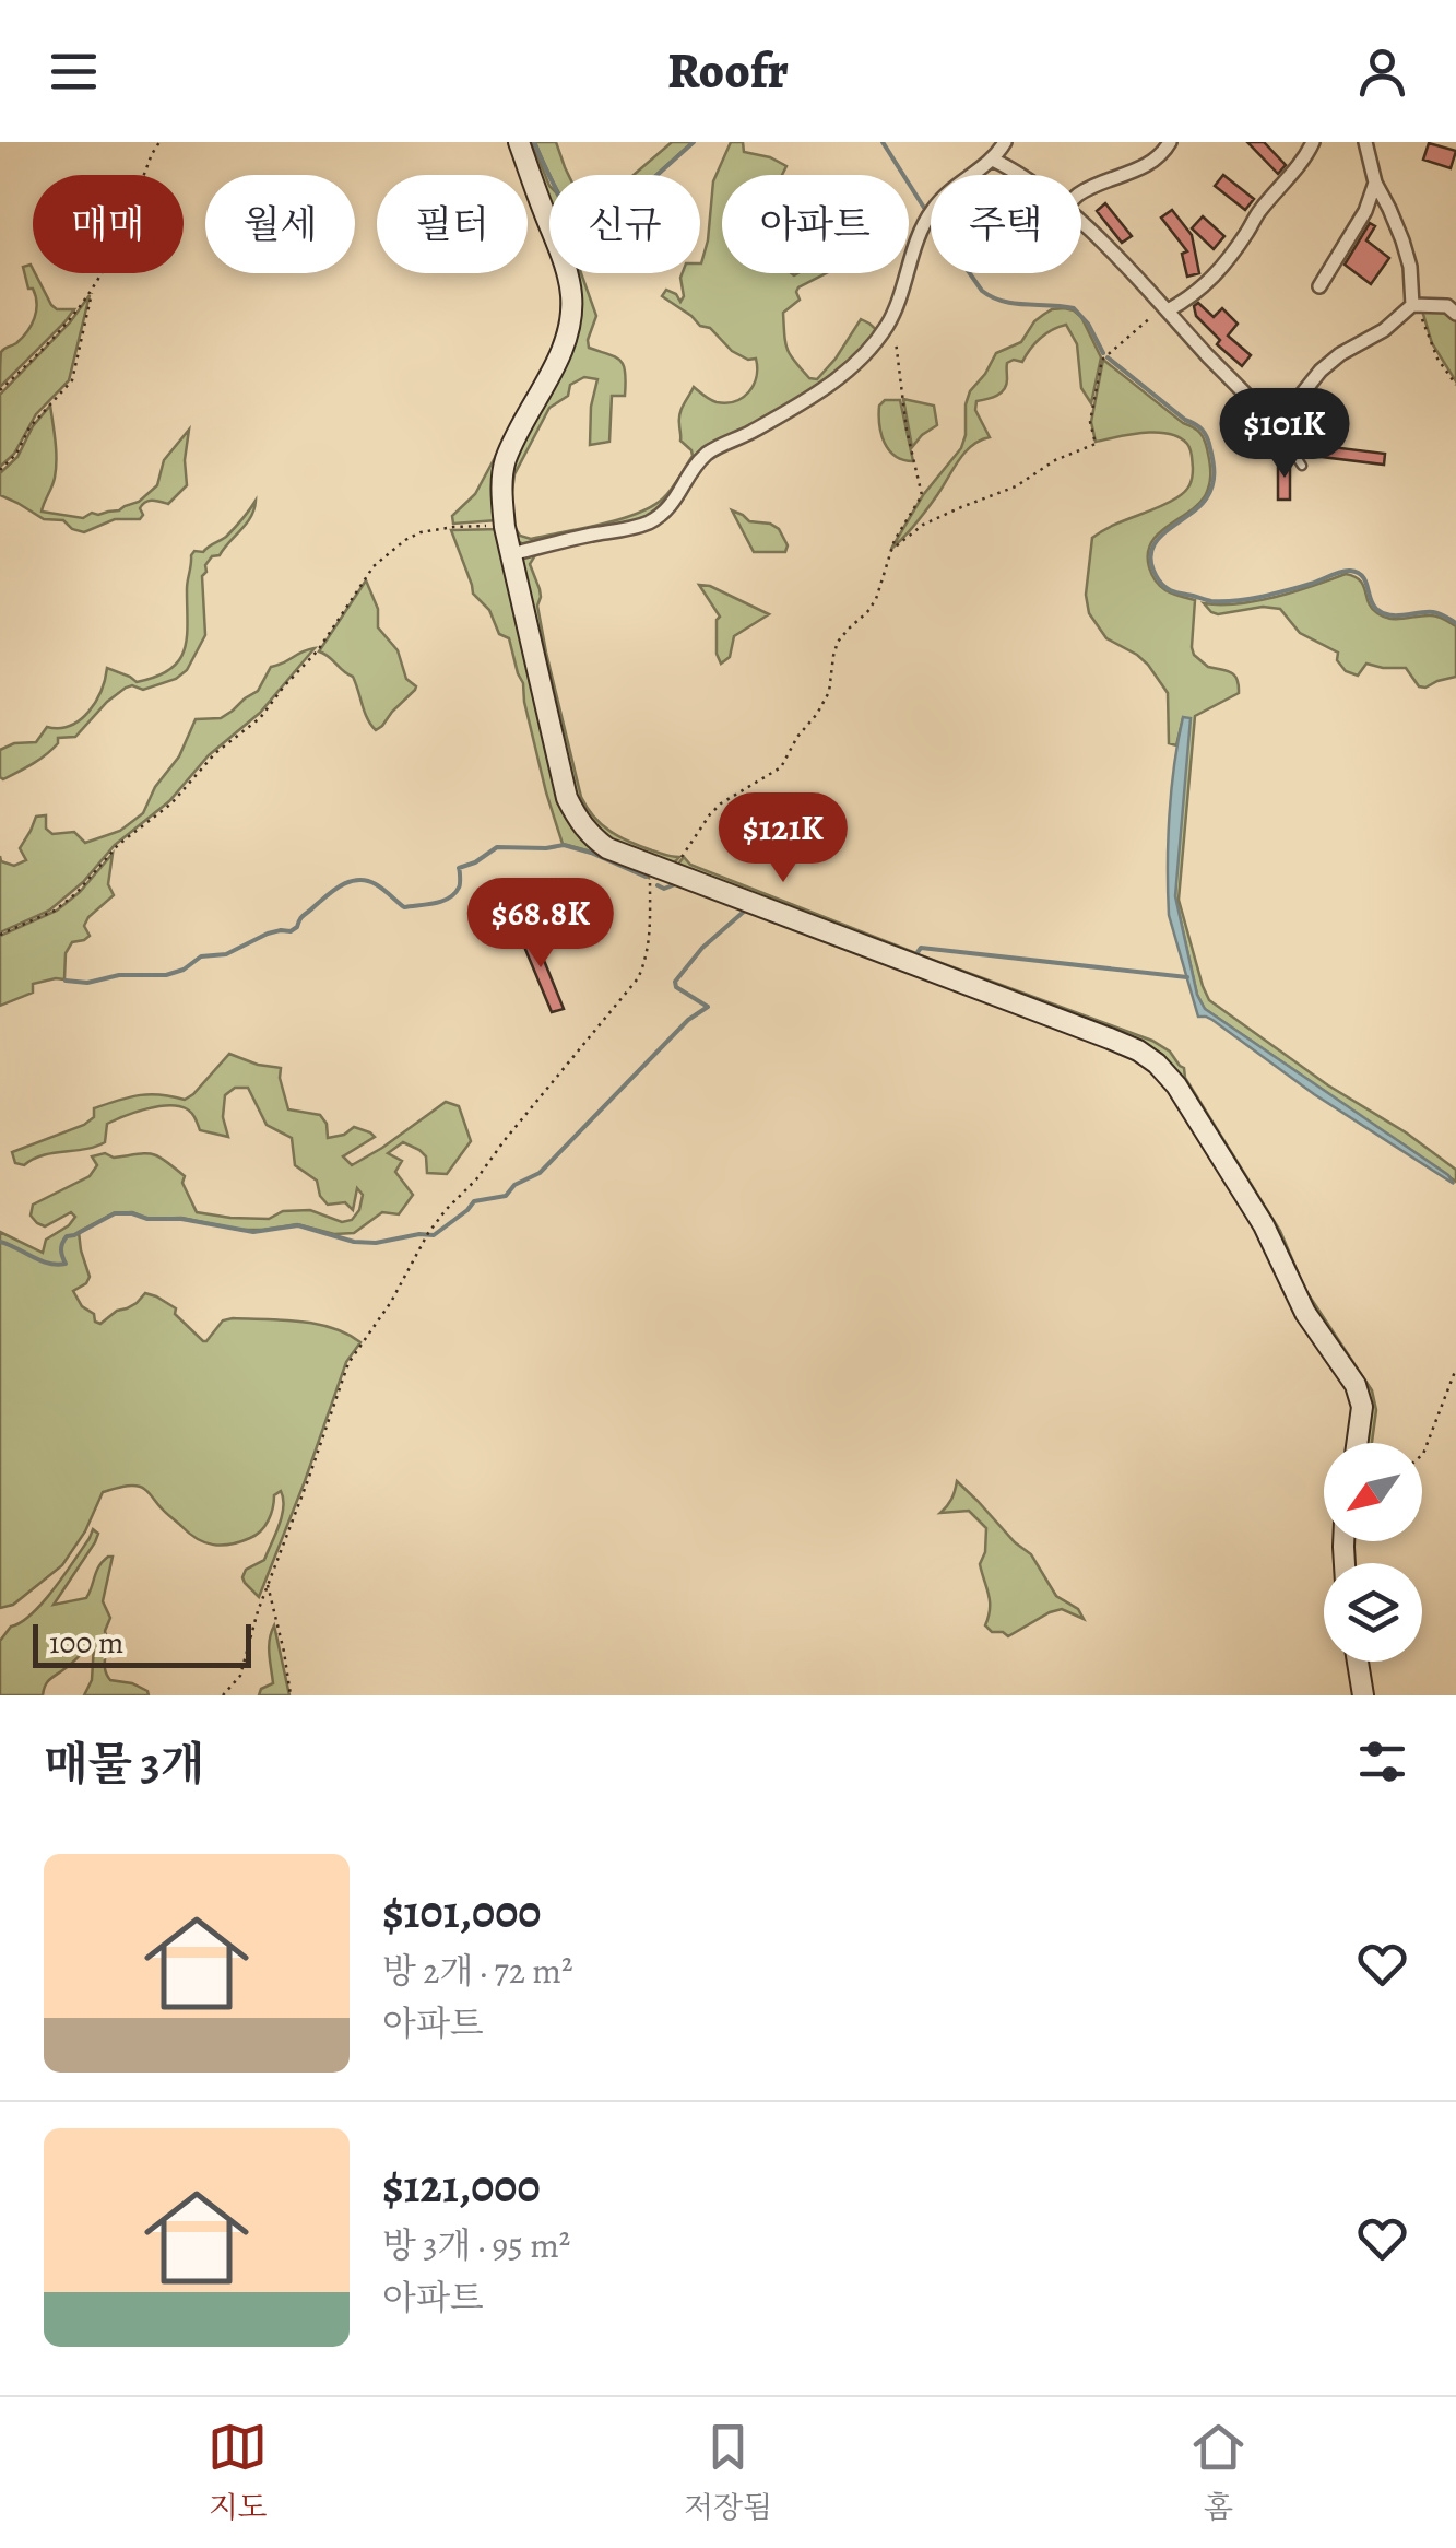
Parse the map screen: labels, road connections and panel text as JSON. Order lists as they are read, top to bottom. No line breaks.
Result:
{"scale_bar":"100 m","north":"bottom left","page":{"header":"Roofr","chip":["매매","월세","필터","신규","아파트","주택"],"price":["$101K","$121K","$68.8K"],"scale":"100 m","heading":"매물 3개","list":[{"name":"$101,000","note":"방 2개 · 72 m² · 아파트"},{"name":"$121,000","note":"방 3개 · 95 m² · 아파트"}],"tabs":["지도","저장됨","홈"]}}
